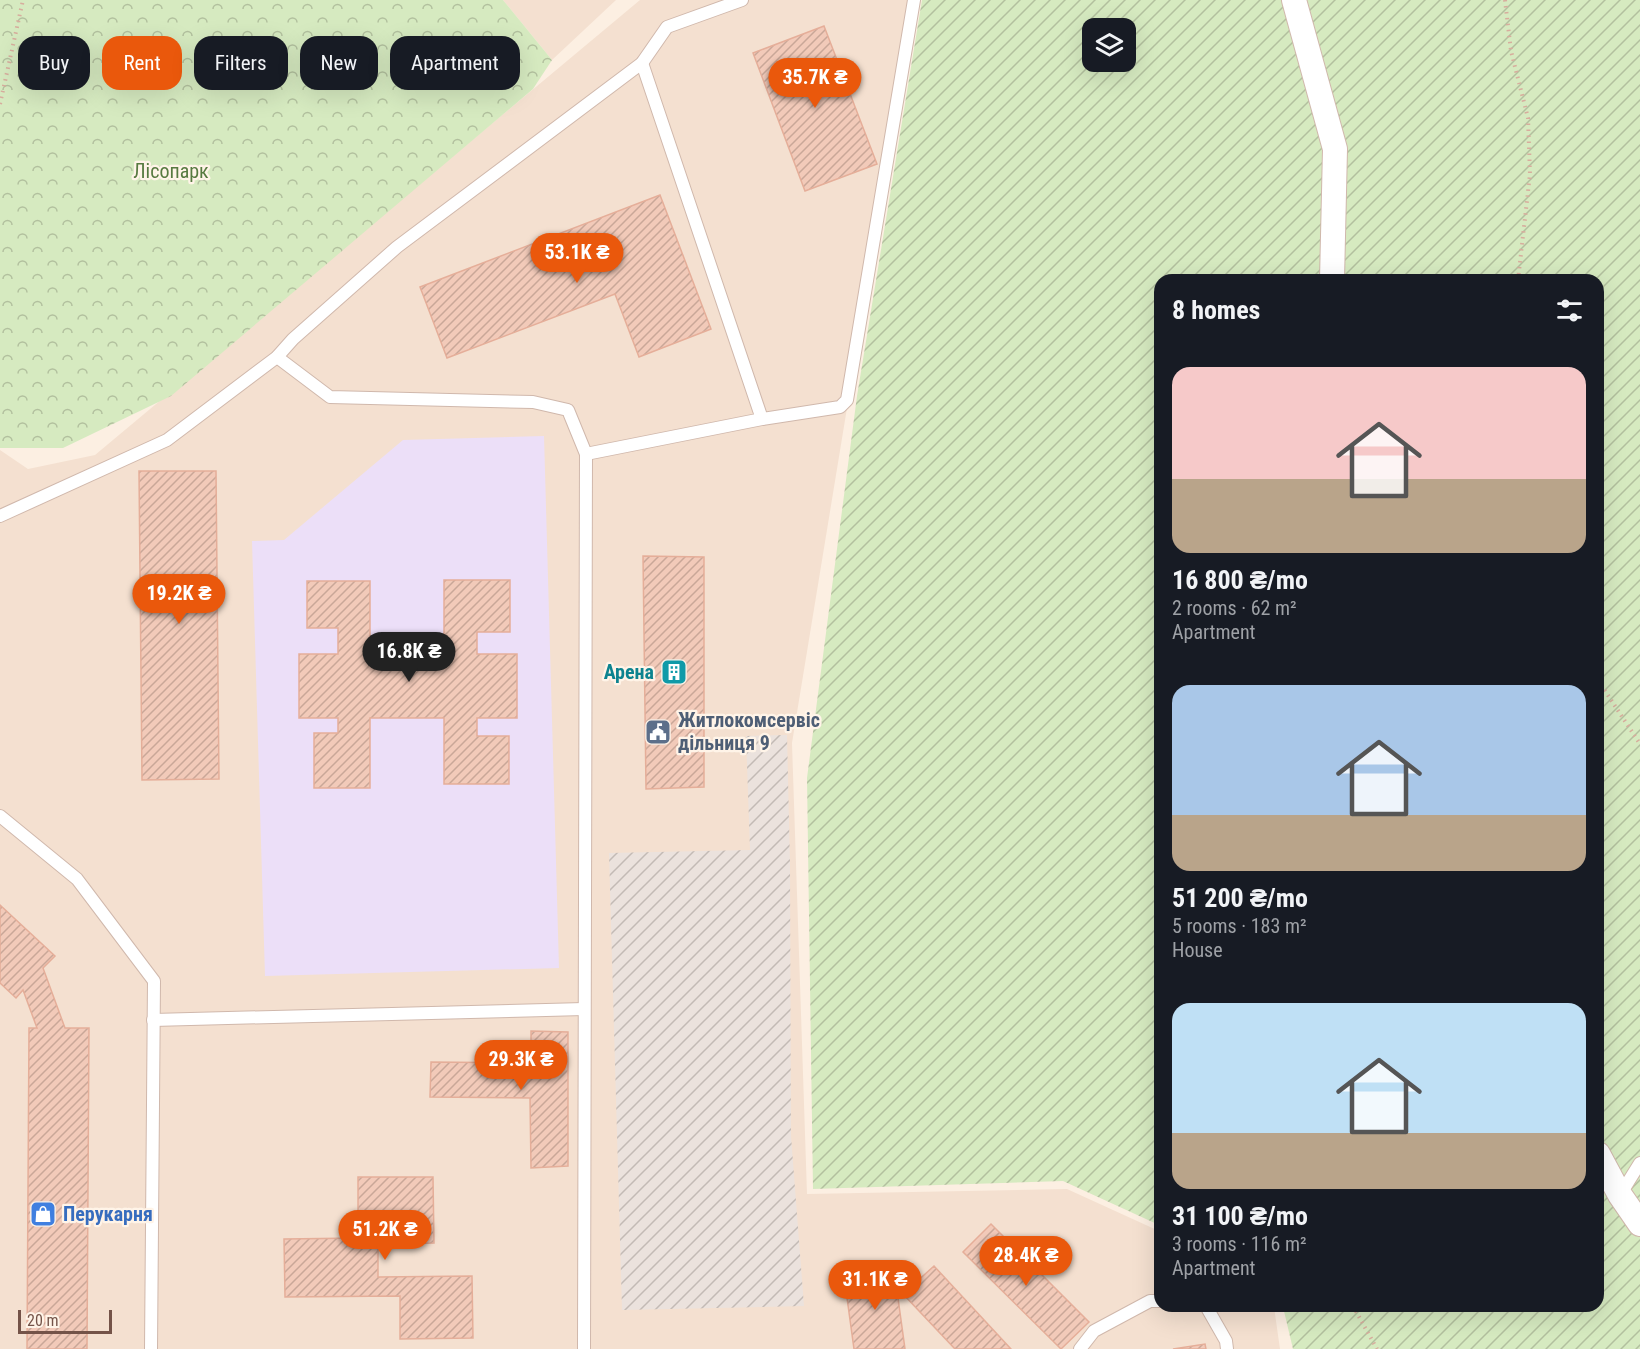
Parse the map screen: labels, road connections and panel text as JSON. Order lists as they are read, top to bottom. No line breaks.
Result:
{"parks":["Лісопарк"],"places":{"building":["Арена"],"public building":["Житлокомсервіс дільниця 9"],"shop":["Перукарня"]},"scale_bar":"20 m","page":{"chip":["Buy","Rent","Filters","New","Apartment"],"price":["35.7K ₴","53.1K ₴","19.2K ₴","16.8K ₴","29.3K ₴","51.2K ₴","28.4K ₴","31.1K ₴"],"heading":"8 homes","list":[{"name":"16 800 ₴/mo","note":"2 rooms · 62 m² · Apartment"},{"name":"51 200 ₴/mo","note":"5 rooms · 183 m² · House"},{"name":"31 100 ₴/mo","note":"3 rooms · 116 m² · Apartment"}],"scale":"20 m"}}
